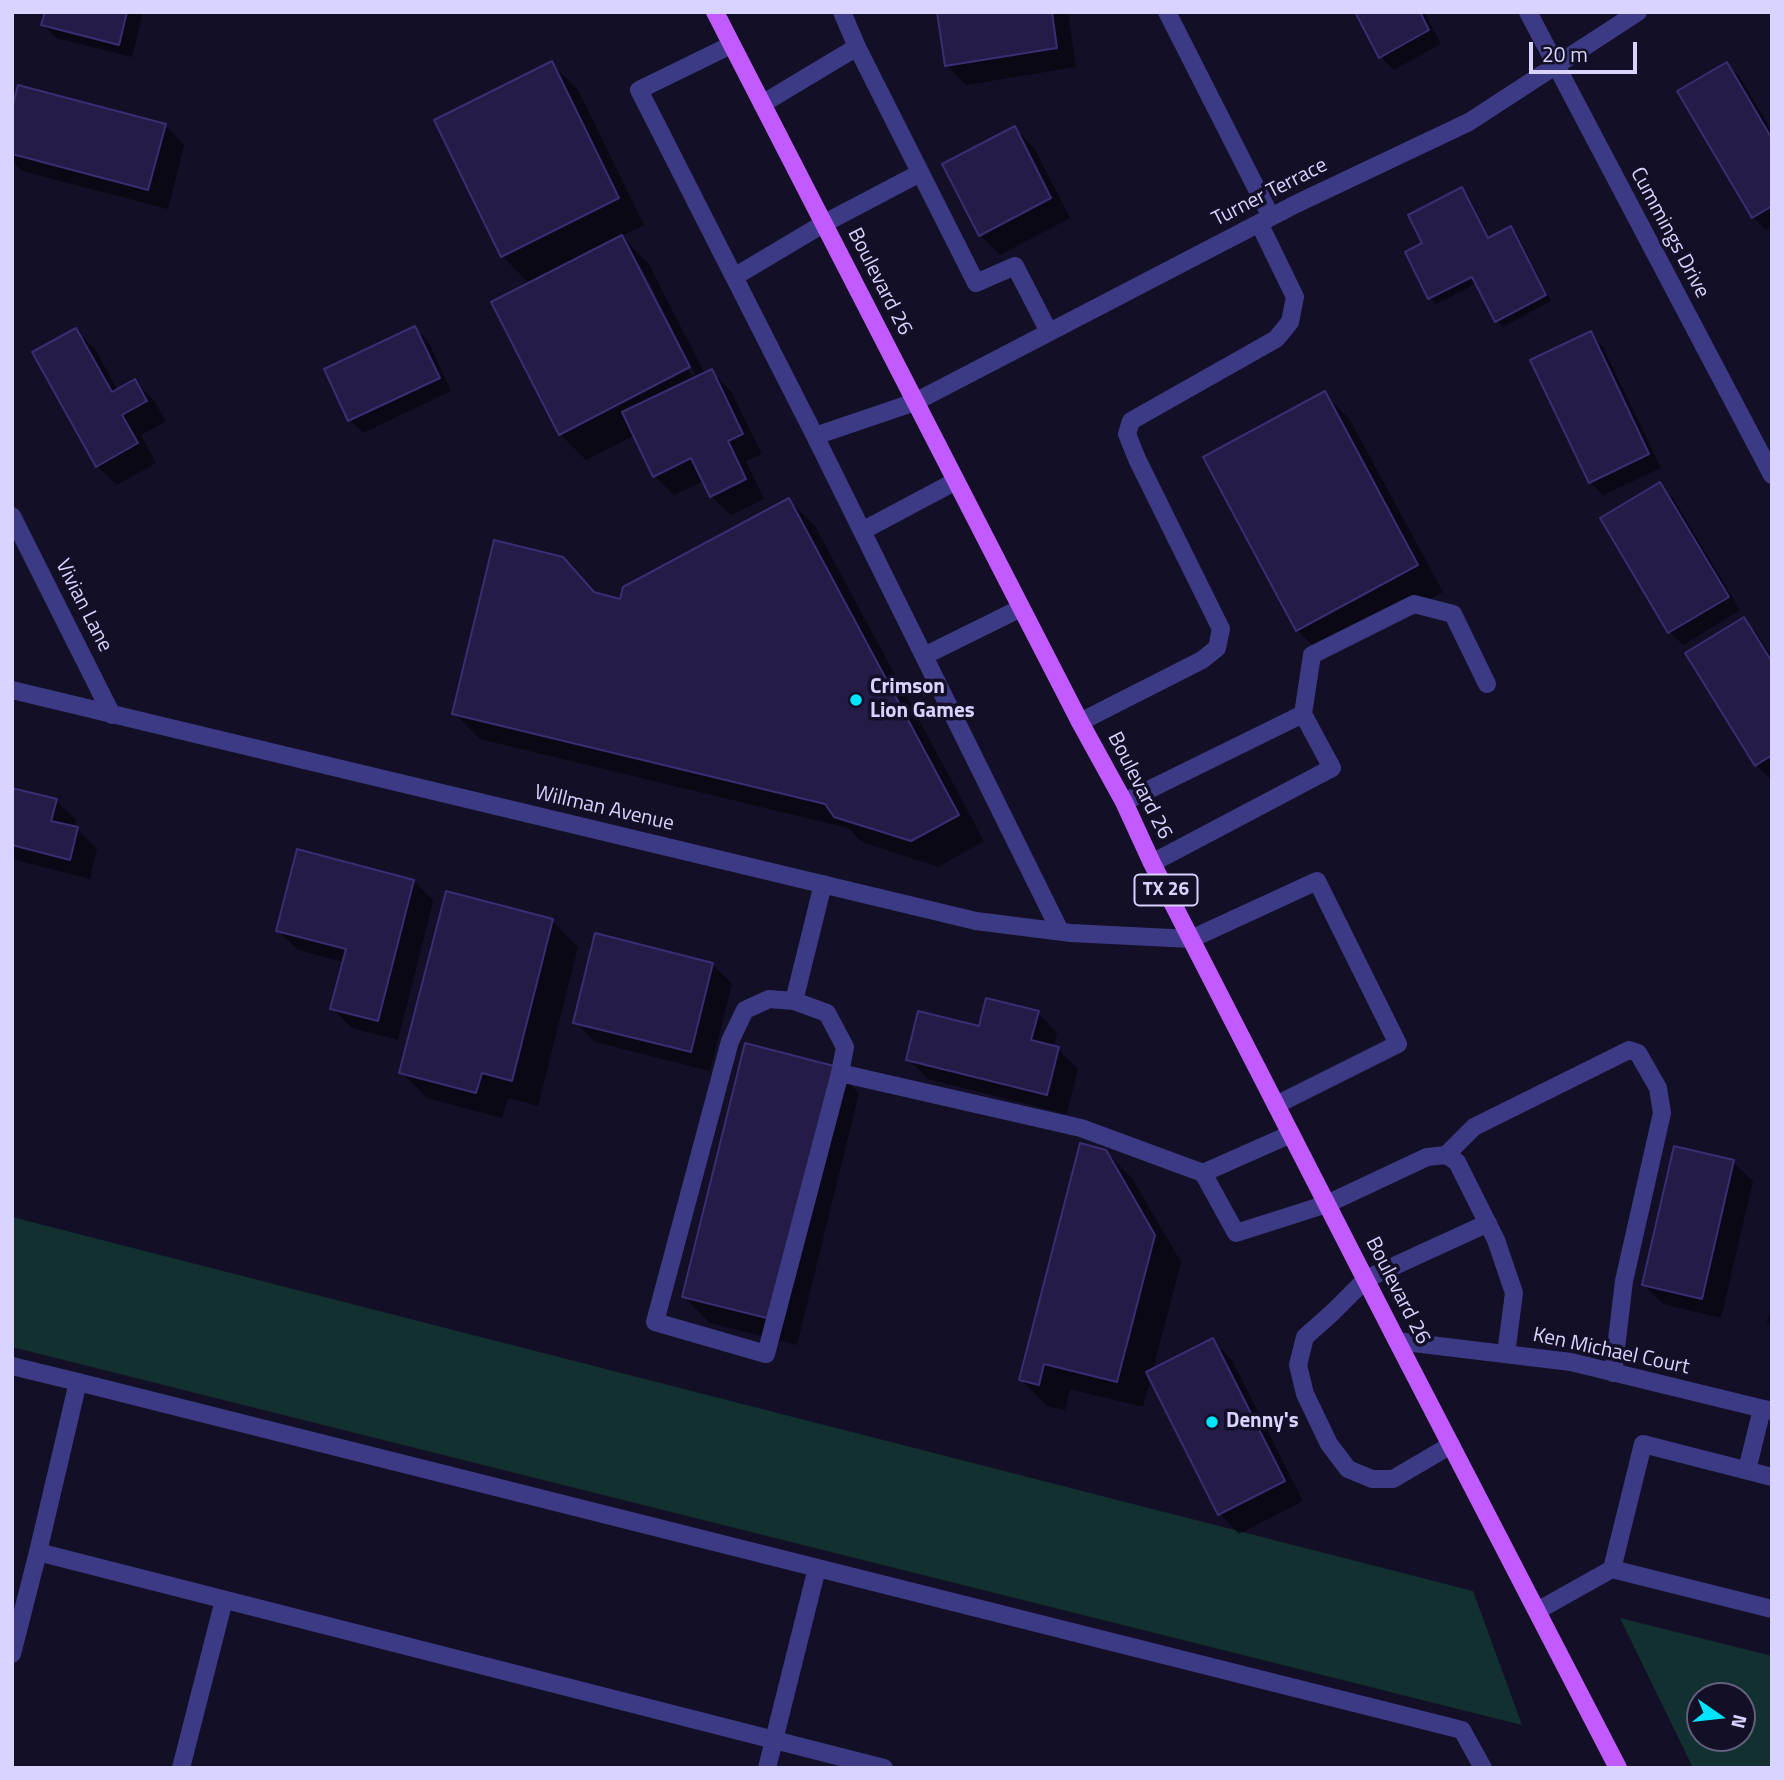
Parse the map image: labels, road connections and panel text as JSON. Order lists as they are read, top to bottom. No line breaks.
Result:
{"streets":{"main road":["Boulevard 26","TX 26"],"street":["Turner Terrace","Cummings Drive","Vivian Lane","Willman Avenue","Ken Michael Court"]},"crossings":[["Turner Terrace","Cummings Drive"],["Turner Terrace","Boulevard 26"],["Boulevard 26","Willman Avenue"],["Boulevard 26","Ken Michael Court"],["Vivian Lane","Willman Avenue"]],"places":["Crimson Lion Games","Denny's"],"scale_bar":"20 m","north":"right"}
